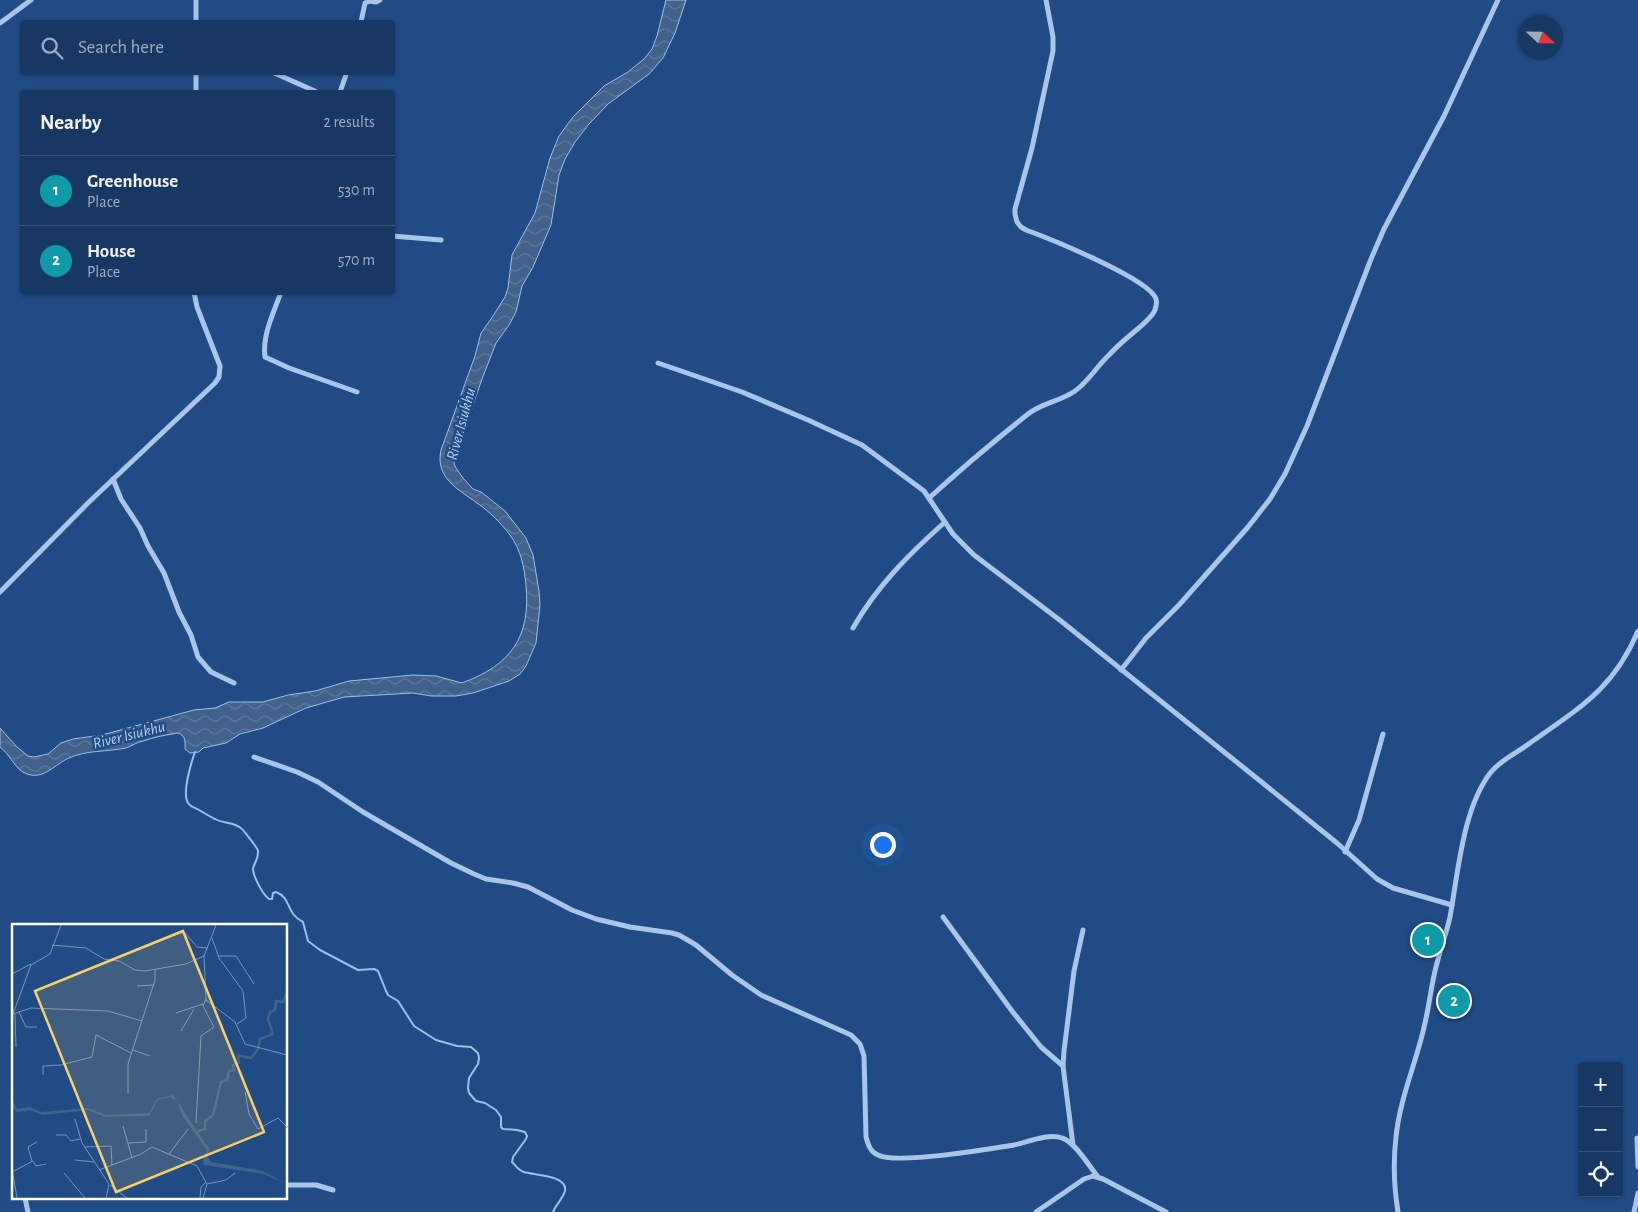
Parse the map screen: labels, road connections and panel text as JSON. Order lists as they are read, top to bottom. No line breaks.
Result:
{"water":["River Isiukhu"],"north":"right","page":{"search":"Search here","heading":["Nearby","2 results"],"list":[{"mark":"1","name":"Greenhouse","note":"Place","value":"530 m"},{"mark":"2","name":"House","note":"Place","value":"570 m"}],"pins":["1","2"],"map_buttons":["+","−"]}}
